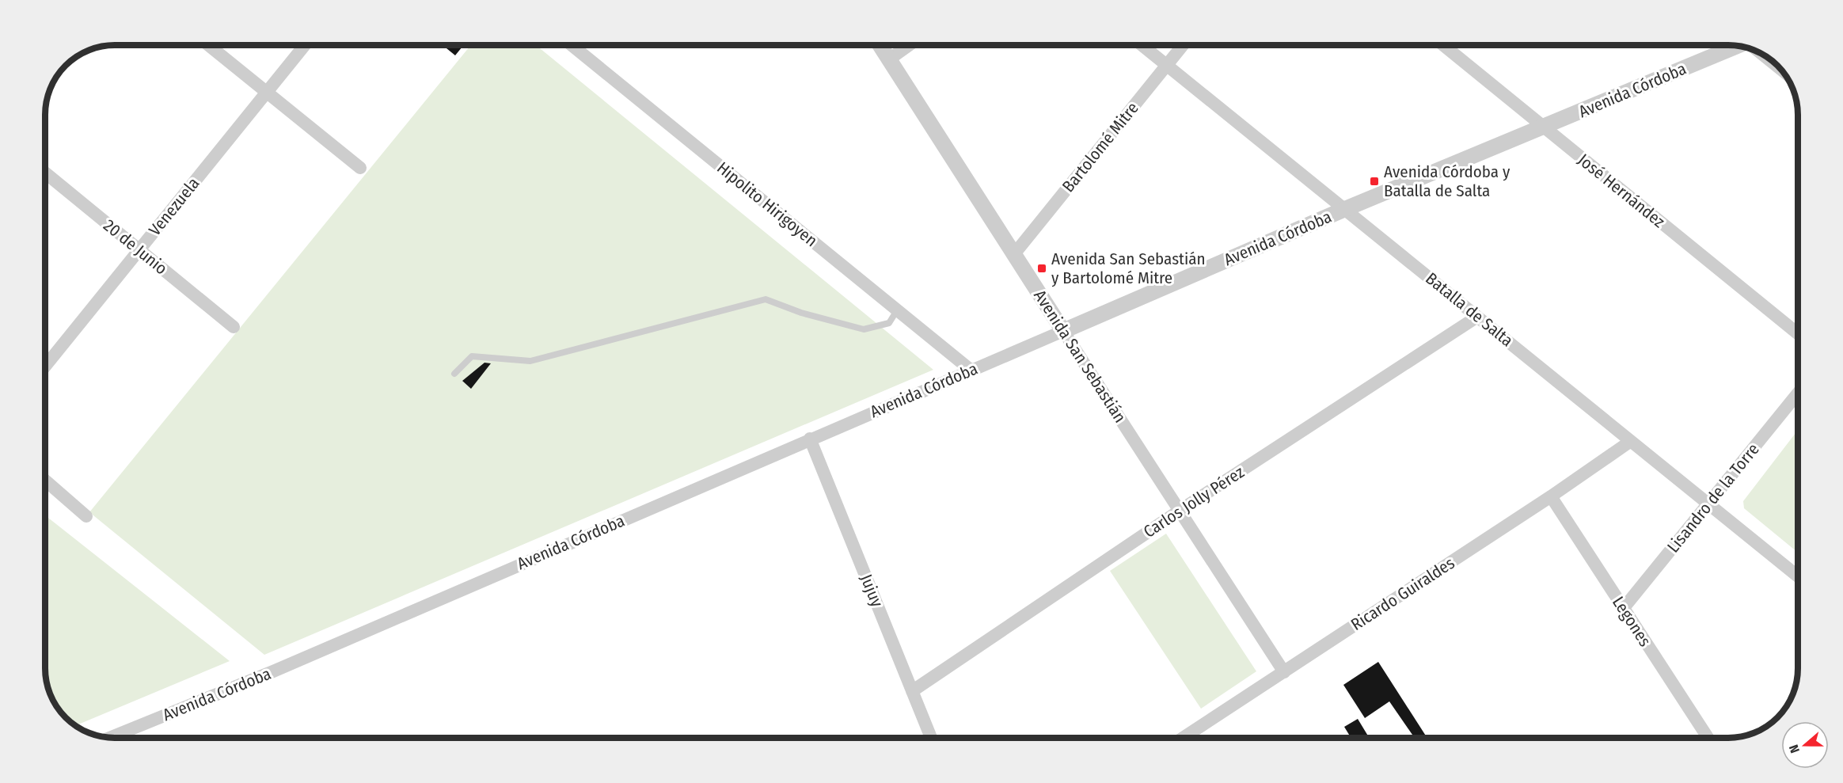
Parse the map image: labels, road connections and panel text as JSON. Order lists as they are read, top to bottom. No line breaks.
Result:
{"streets":{"street":["Avenida Córdoba","Bartolomé Mitre","José Hernández","Hipolito Hirigoyen","Venezuela","20 de Junio","Batalla de Salta","Avenida San Sebastián","Lisandro de la Torre","Carlos Jolly Pérez","Jujuy","Ricardo Guiraldes","Legones"]},"crossings":[["Avenida Córdoba","José Hernández"],["Avenida Córdoba","Hipolito Hirigoyen"],["Avenida Córdoba","Batalla de Salta"],["Avenida Córdoba","Avenida San Sebastián"],["Avenida Córdoba","Jujuy"],["Bartolomé Mitre","Batalla de Salta"],["Bartolomé Mitre","Avenida San Sebastián"],["Venezuela","20 de Junio"],["Batalla de Salta","Lisandro de la Torre"],["Batalla de Salta","Carlos Jolly Pérez"],["Batalla de Salta","Ricardo Guiraldes"],["Avenida San Sebastián","Carlos Jolly Pérez"],["Avenida San Sebastián","Ricardo Guiraldes"],["Lisandro de la Torre","Legones"],["Carlos Jolly Pérez","Jujuy"],["Ricardo Guiraldes","Legones"]],"places":{"transit":["Avenida Córdoba y Batalla de Salta","Avenida San Sebastián y Bartolomé Mitre"]},"north":"left"}
